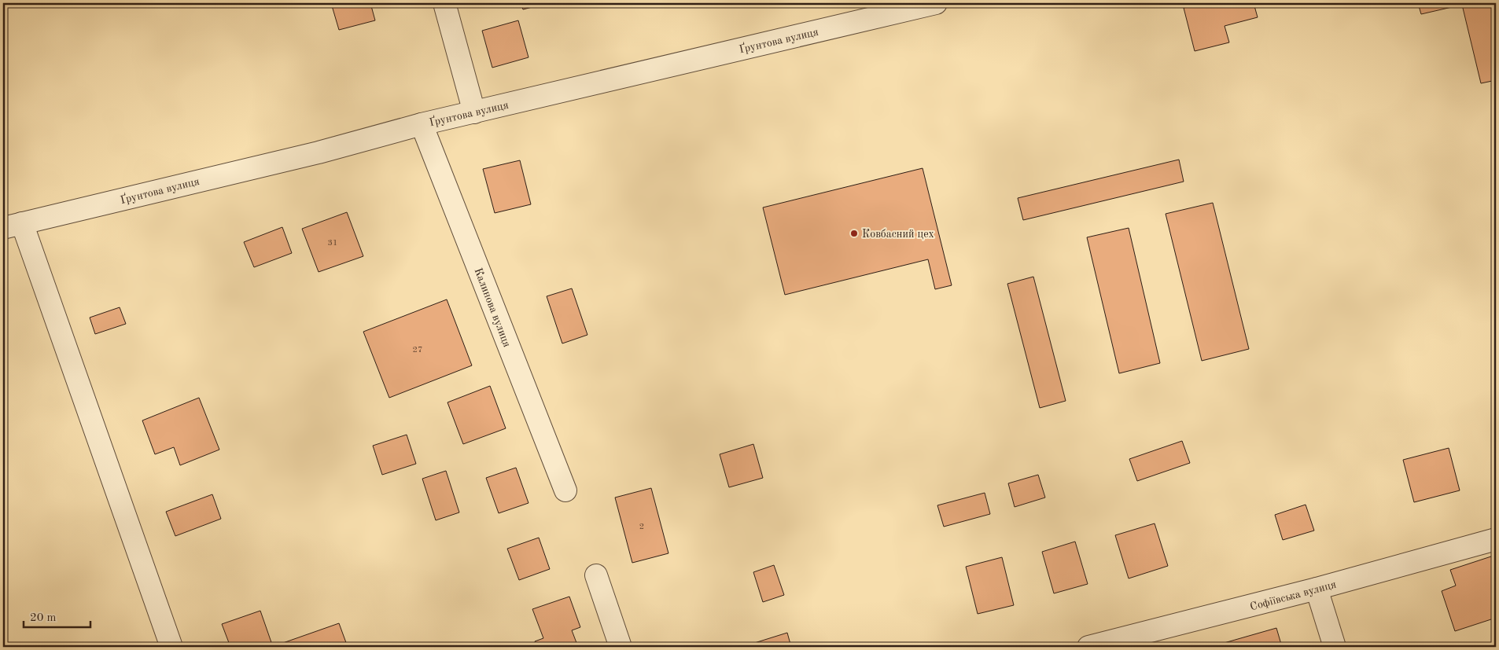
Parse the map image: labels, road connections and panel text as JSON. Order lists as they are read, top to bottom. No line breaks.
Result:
{"streets":{"street":["Ґрунтова вулиця","Калинова вулиця","Софіївська вулиця"]},"crossings":[["Ґрунтова вулиця","Калинова вулиця"]],"places":["Ковбасний цех"],"house_numbers":["31","27","2"],"scale_bar":"20 m"}
